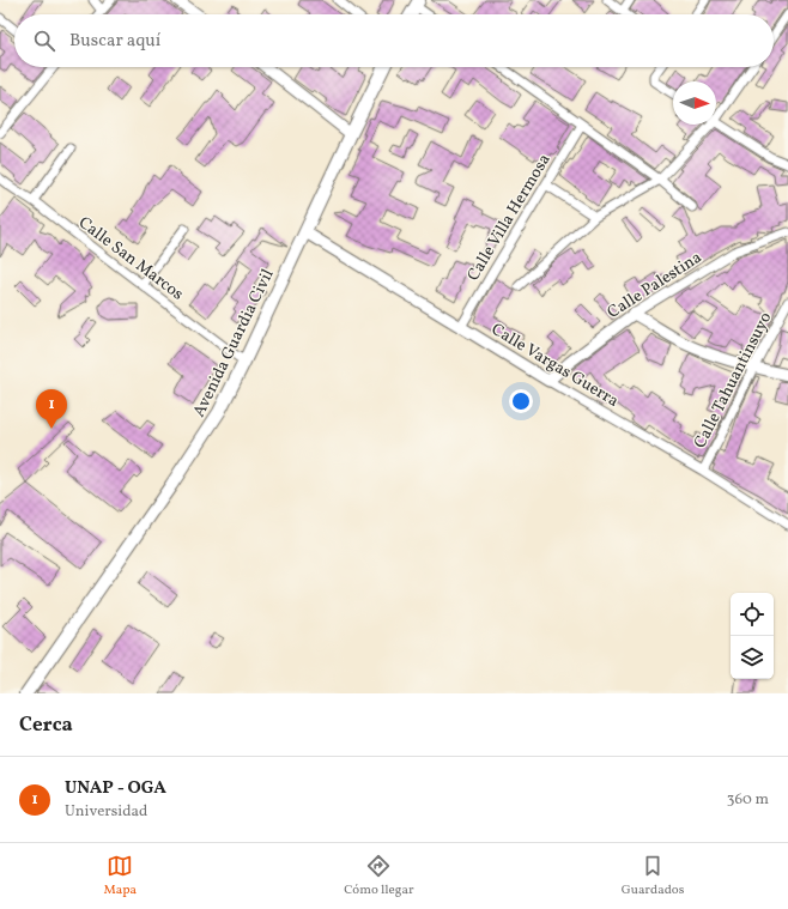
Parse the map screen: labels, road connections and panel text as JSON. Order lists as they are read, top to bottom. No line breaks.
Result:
{"streets":{"main road":["Avenida Guardia Civil"],"street":["Calle Villa Hermosa","Calle San Marcos","Calle Palestina","Calle Vargas Guerra","Calle Tahuantinsuyo"]},"crossings":[["Calle Villa Hermosa","Calle Vargas Guerra"],["Calle San Marcos","Avenida Guardia Civil"],["Calle Palestina","Calle Vargas Guerra"],["Avenida Guardia Civil","Calle Vargas Guerra"],["Calle Vargas Guerra","Calle Tahuantinsuyo"]],"north":"right","page":{"search":"Buscar aquí","pins":"1","heading":"Cerca","list":[{"mark":"1","name":"UNAP - OGA","note":"Universidad","value":"360 m"}],"nav":["Mapa","Cómo llegar","Guardados"]}}
